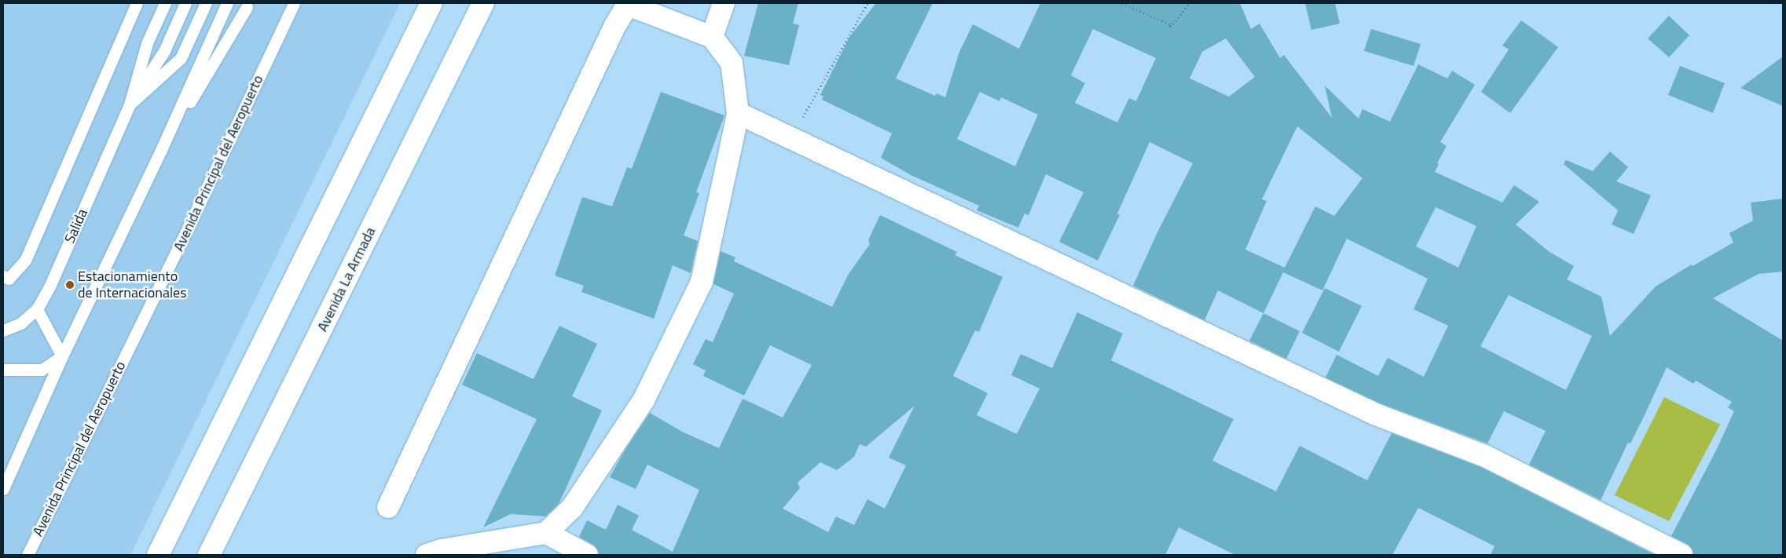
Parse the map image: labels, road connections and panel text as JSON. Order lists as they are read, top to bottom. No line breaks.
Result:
{"streets":{"street":["Avenida La Armada"],"lane":["Avenida Principal del Aeropuerto","Salida"]},"places":["Estacionamiento de Internacionales"]}
